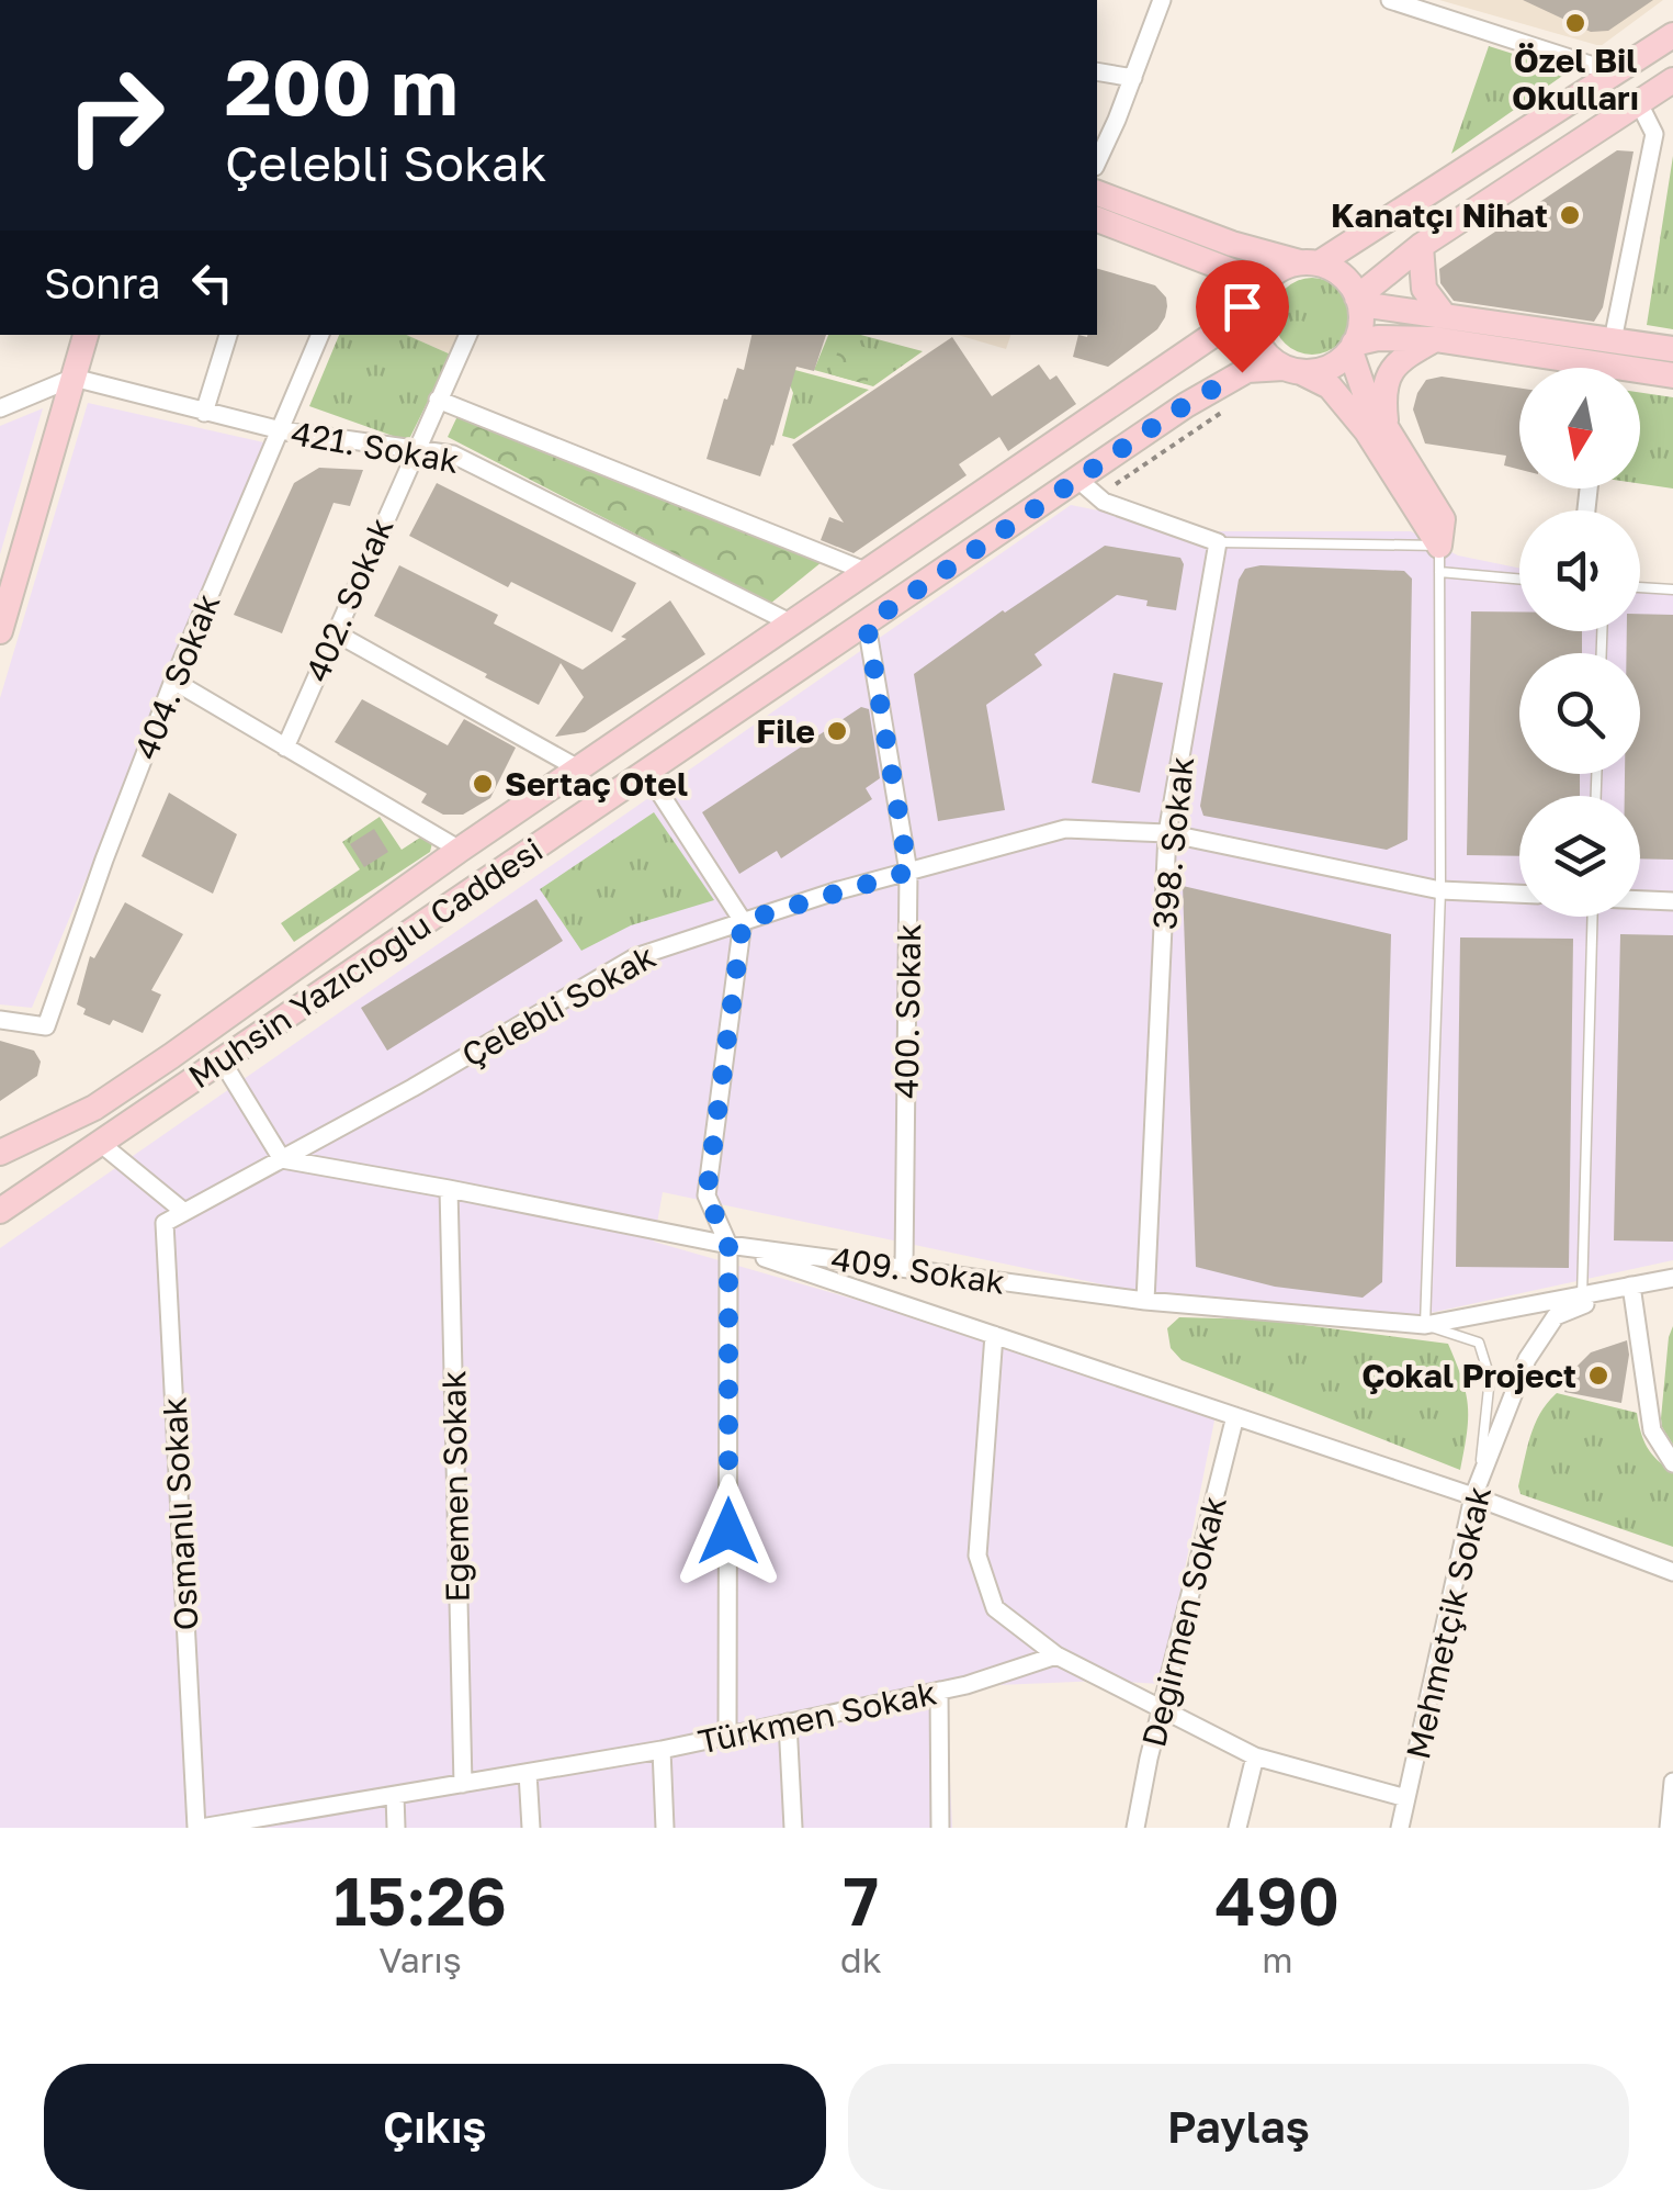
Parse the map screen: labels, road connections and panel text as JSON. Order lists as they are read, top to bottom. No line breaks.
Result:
{"streets":{"main road":["Muhsin Yazıcıoğlu Caddesi"],"street":["421. Sokak","402. Sokak","404. Sokak","398. Sokak","Çelebli Sokak","400. Sokak","409. Sokak","Egemen Sokak","Osmanlı Sokak","Değirmen Sokak","Mehmetçik Sokak","Türkmen Sokak"]},"crossings":[["421. Sokak","402. Sokak"],["421. Sokak","404. Sokak"],["421. Sokak","Muhsin Yazıcıoğlu Caddesi"],["398. Sokak","Çelebli Sokak"],["398. Sokak","409. Sokak"],["Muhsin Yazıcıoğlu Caddesi","400. Sokak"],["Çelebli Sokak","400. Sokak"],["Çelebli Sokak","409. Sokak"],["Çelebli Sokak","Osmanlı Sokak"],["400. Sokak","409. Sokak"],["409. Sokak","Egemen Sokak"],["409. Sokak","Mehmetçik Sokak"],["Egemen Sokak","Türkmen Sokak"],["Osmanlı Sokak","Türkmen Sokak"]],"places":["Özel Bil Okulları","Kanatçı Nihat","File","Sertaç Otel","Çokal Project"],"north":"bottom","page":{"turn":["200 m","Çelebli Sokak"],"then":"Sonra","eta":["15:26","Varış","7","dk","490","m"],"buttons":["Çıkış","Paylaş"]}}
